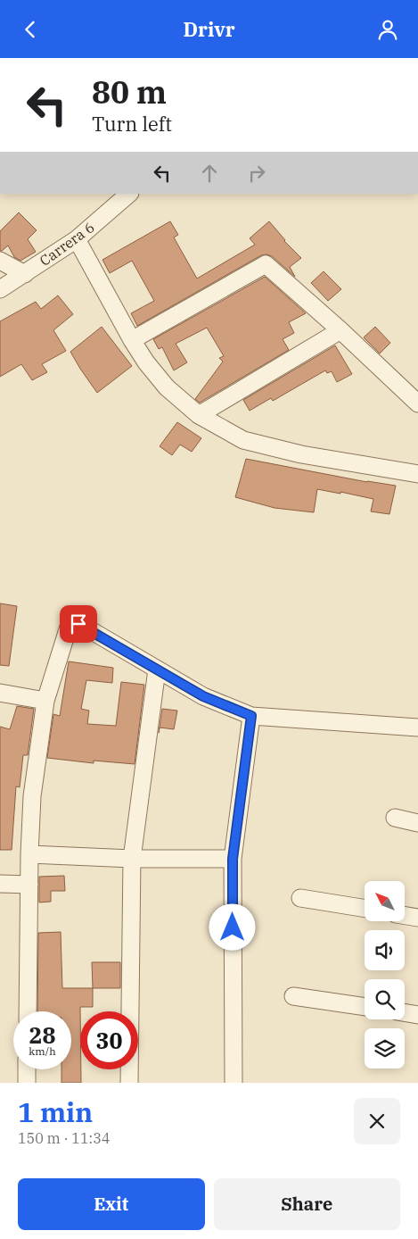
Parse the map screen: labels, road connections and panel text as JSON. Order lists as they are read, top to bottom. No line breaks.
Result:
{"streets":{"street":["Carrera 6"]},"north":"top left","page":{"header":"Drivr","turn":["80 m","Turn left"],"speed":"28 km/h","limit":"30","heading":["1 min","150 m · 11:34"],"buttons":["Exit","Share"]}}
